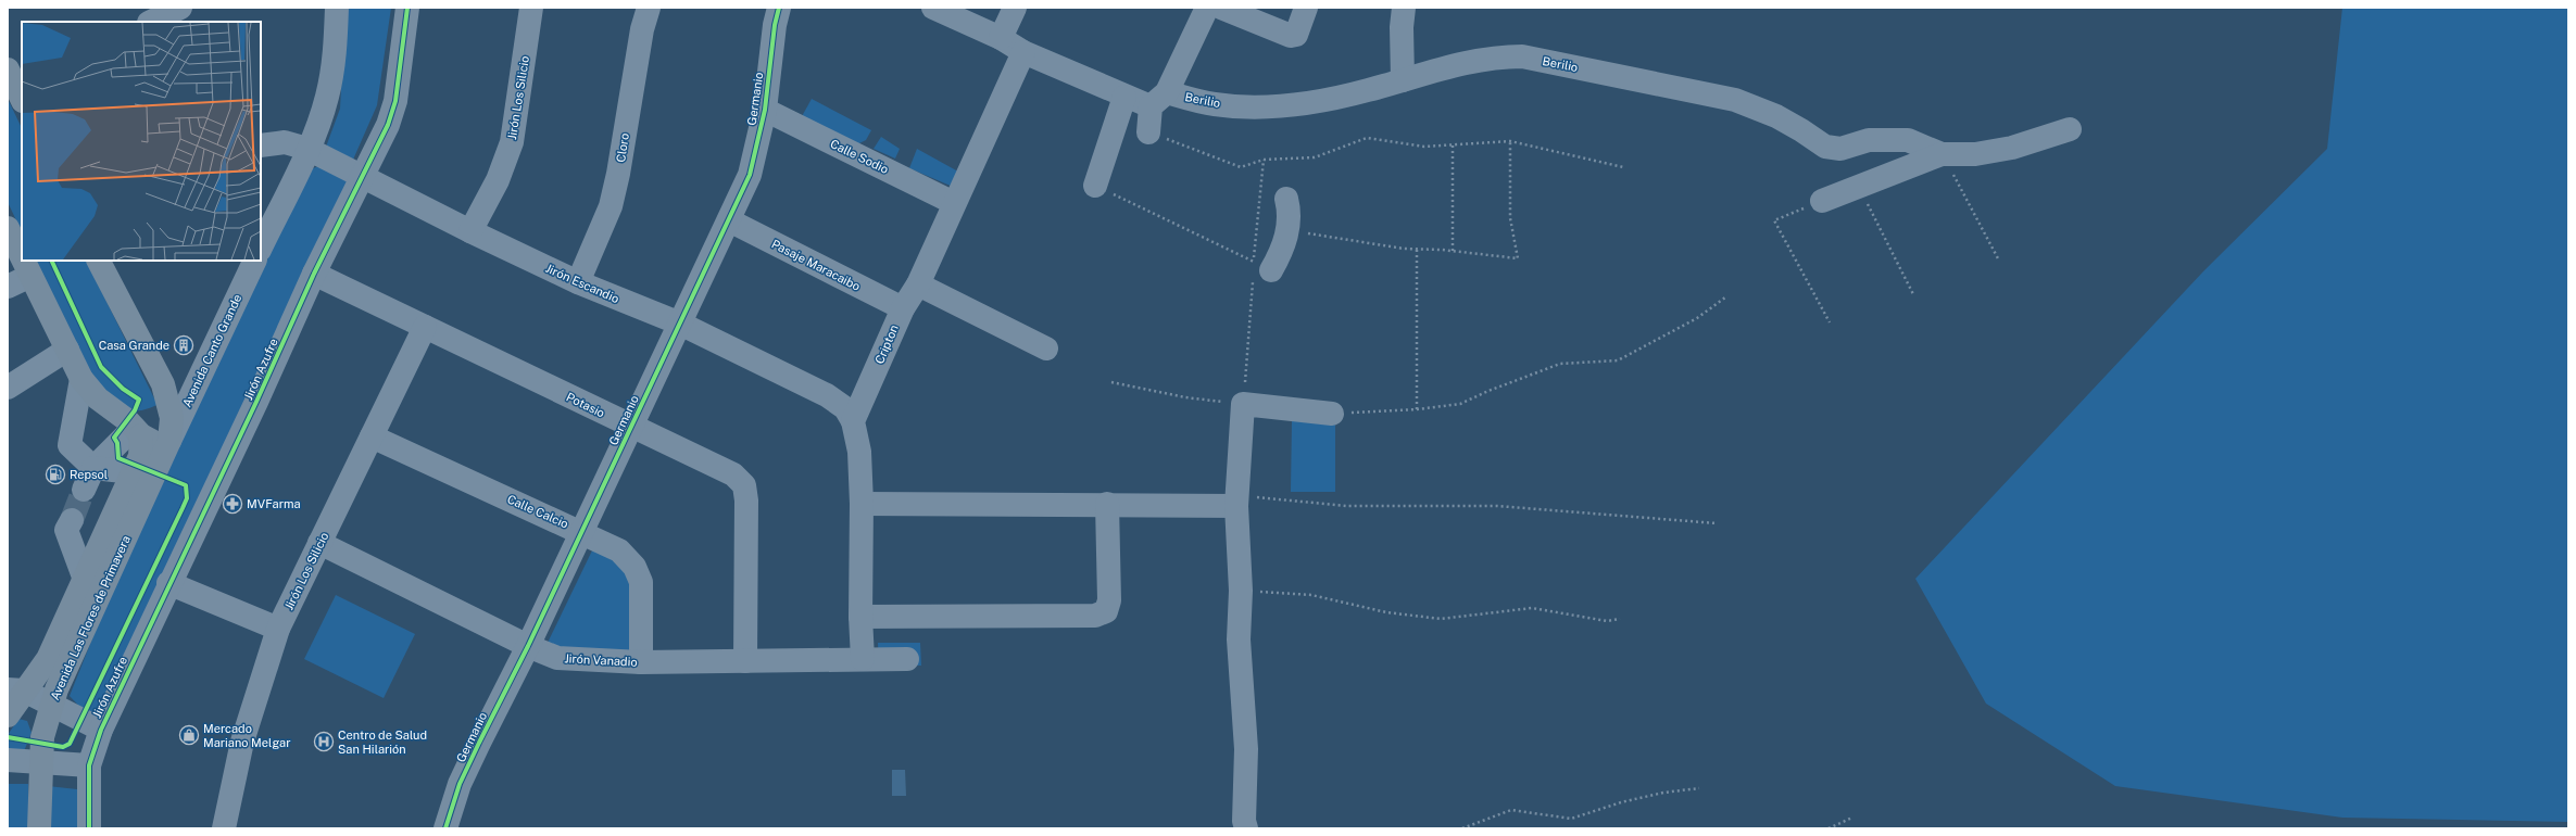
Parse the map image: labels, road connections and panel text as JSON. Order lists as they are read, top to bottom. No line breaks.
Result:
{"streets":{"main road":["Avenida Las Flores de Primavera"],"street":["Berilio","Jirón Los Silicio","Germanio","Cloro","Calle Sodio","Pasaje Maracaibo","Jirón Escandio","Cripton","Avenida Canto Grande","Jirón Azufre","Potasio","Calle Calcio","Jirón Vanadio"]},"crossings":[["Berilio","Cripton"],["Jirón Los Silicio","Jirón Escandio"],["Jirón Los Silicio","Potasio"],["Jirón Los Silicio","Calle Calcio"],["Jirón Los Silicio","Jirón Vanadio"],["Germanio","Calle Sodio"],["Germanio","Pasaje Maracaibo"],["Germanio","Jirón Escandio"],["Germanio","Potasio"],["Germanio","Calle Calcio"],["Germanio","Jirón Vanadio"],["Cloro","Jirón Escandio"],["Calle Sodio","Cripton"],["Pasaje Maracaibo","Cripton"],["Jirón Escandio","Cripton"],["Jirón Escandio","Jirón Azufre"],["Avenida Canto Grande","Avenida Las Flores de Primavera"],["Jirón Azufre","Potasio"],["Potasio","Jirón Vanadio"],["Calle Calcio","Jirón Vanadio"]],"places":{"building":["Casa Grande"],"fuel station":["Repsol"],"pharmacy":["MVFarma"],"shop":["Mercado Mariano Melgar"],"hospital":["Centro de Salud San Hilarión"]}}
